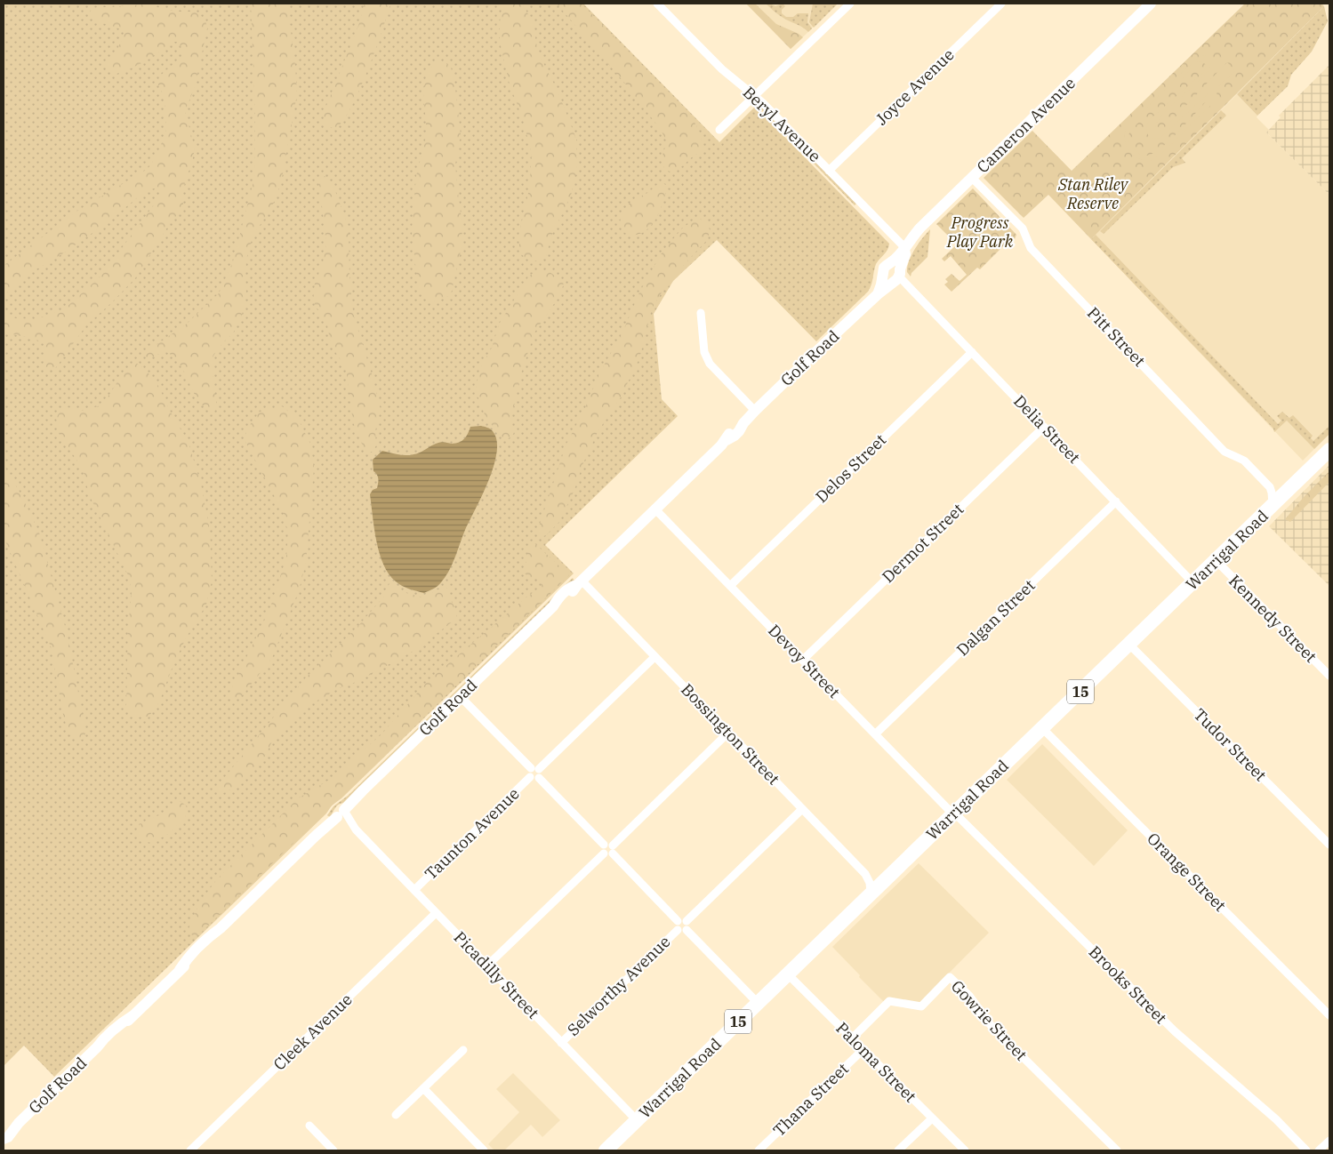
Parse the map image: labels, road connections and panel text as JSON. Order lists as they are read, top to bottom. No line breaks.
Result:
{"streets":{"highway":["Warrigal Road","15"],"street":["Joyce Avenue","Beryl Avenue","Cameron Avenue","Pitt Street","Golf Road","Delia Street","Delos Street","Dermot Street","Dalgan Street","Kennedy Street","Devoy Street","Bossington Street","Tudor Street","Taunton Avenue","Orange Street","Picadilly Street","Brooks Street","Selworthy Avenue","Gowrie Street","Cleek Avenue","Paloma Street","Thana Street"]},"crossings":[["Joyce Avenue","Beryl Avenue"],["Beryl Avenue","Cameron Avenue"],["Cameron Avenue","Pitt Street"],["Cameron Avenue","Golf Road"],["Cameron Avenue","Delia Street"],["Golf Road","Delia Street"],["Golf Road","Devoy Street"],["Golf Road","Bossington Street"],["Golf Road","Picadilly Street"],["Delia Street","Delos Street"],["Delia Street","Dermot Street"],["Delia Street","Warrigal Road"],["Delia Street","Dalgan Street"],["Delos Street","Devoy Street"],["Dermot Street","Devoy Street"],["Warrigal Road","Kennedy Street"],["Warrigal Road","Devoy Street"],["Warrigal Road","Bossington Street"],["Warrigal Road","Tudor Street"],["Warrigal Road","Orange Street"],["Warrigal Road","Picadilly Street"],["Warrigal Road","Brooks Street"],["Warrigal Road","Paloma Street"],["Dalgan Street","Devoy Street"],["Devoy Street","Brooks Street"],["Taunton Avenue","Picadilly Street"],["Picadilly Street","Selworthy Avenue"],["Picadilly Street","Cleek Avenue"],["Gowrie Street","Paloma Street"],["Paloma Street","Thana Street"]],"parks":["Stan Riley Reserve","Progress Play Park"]}
